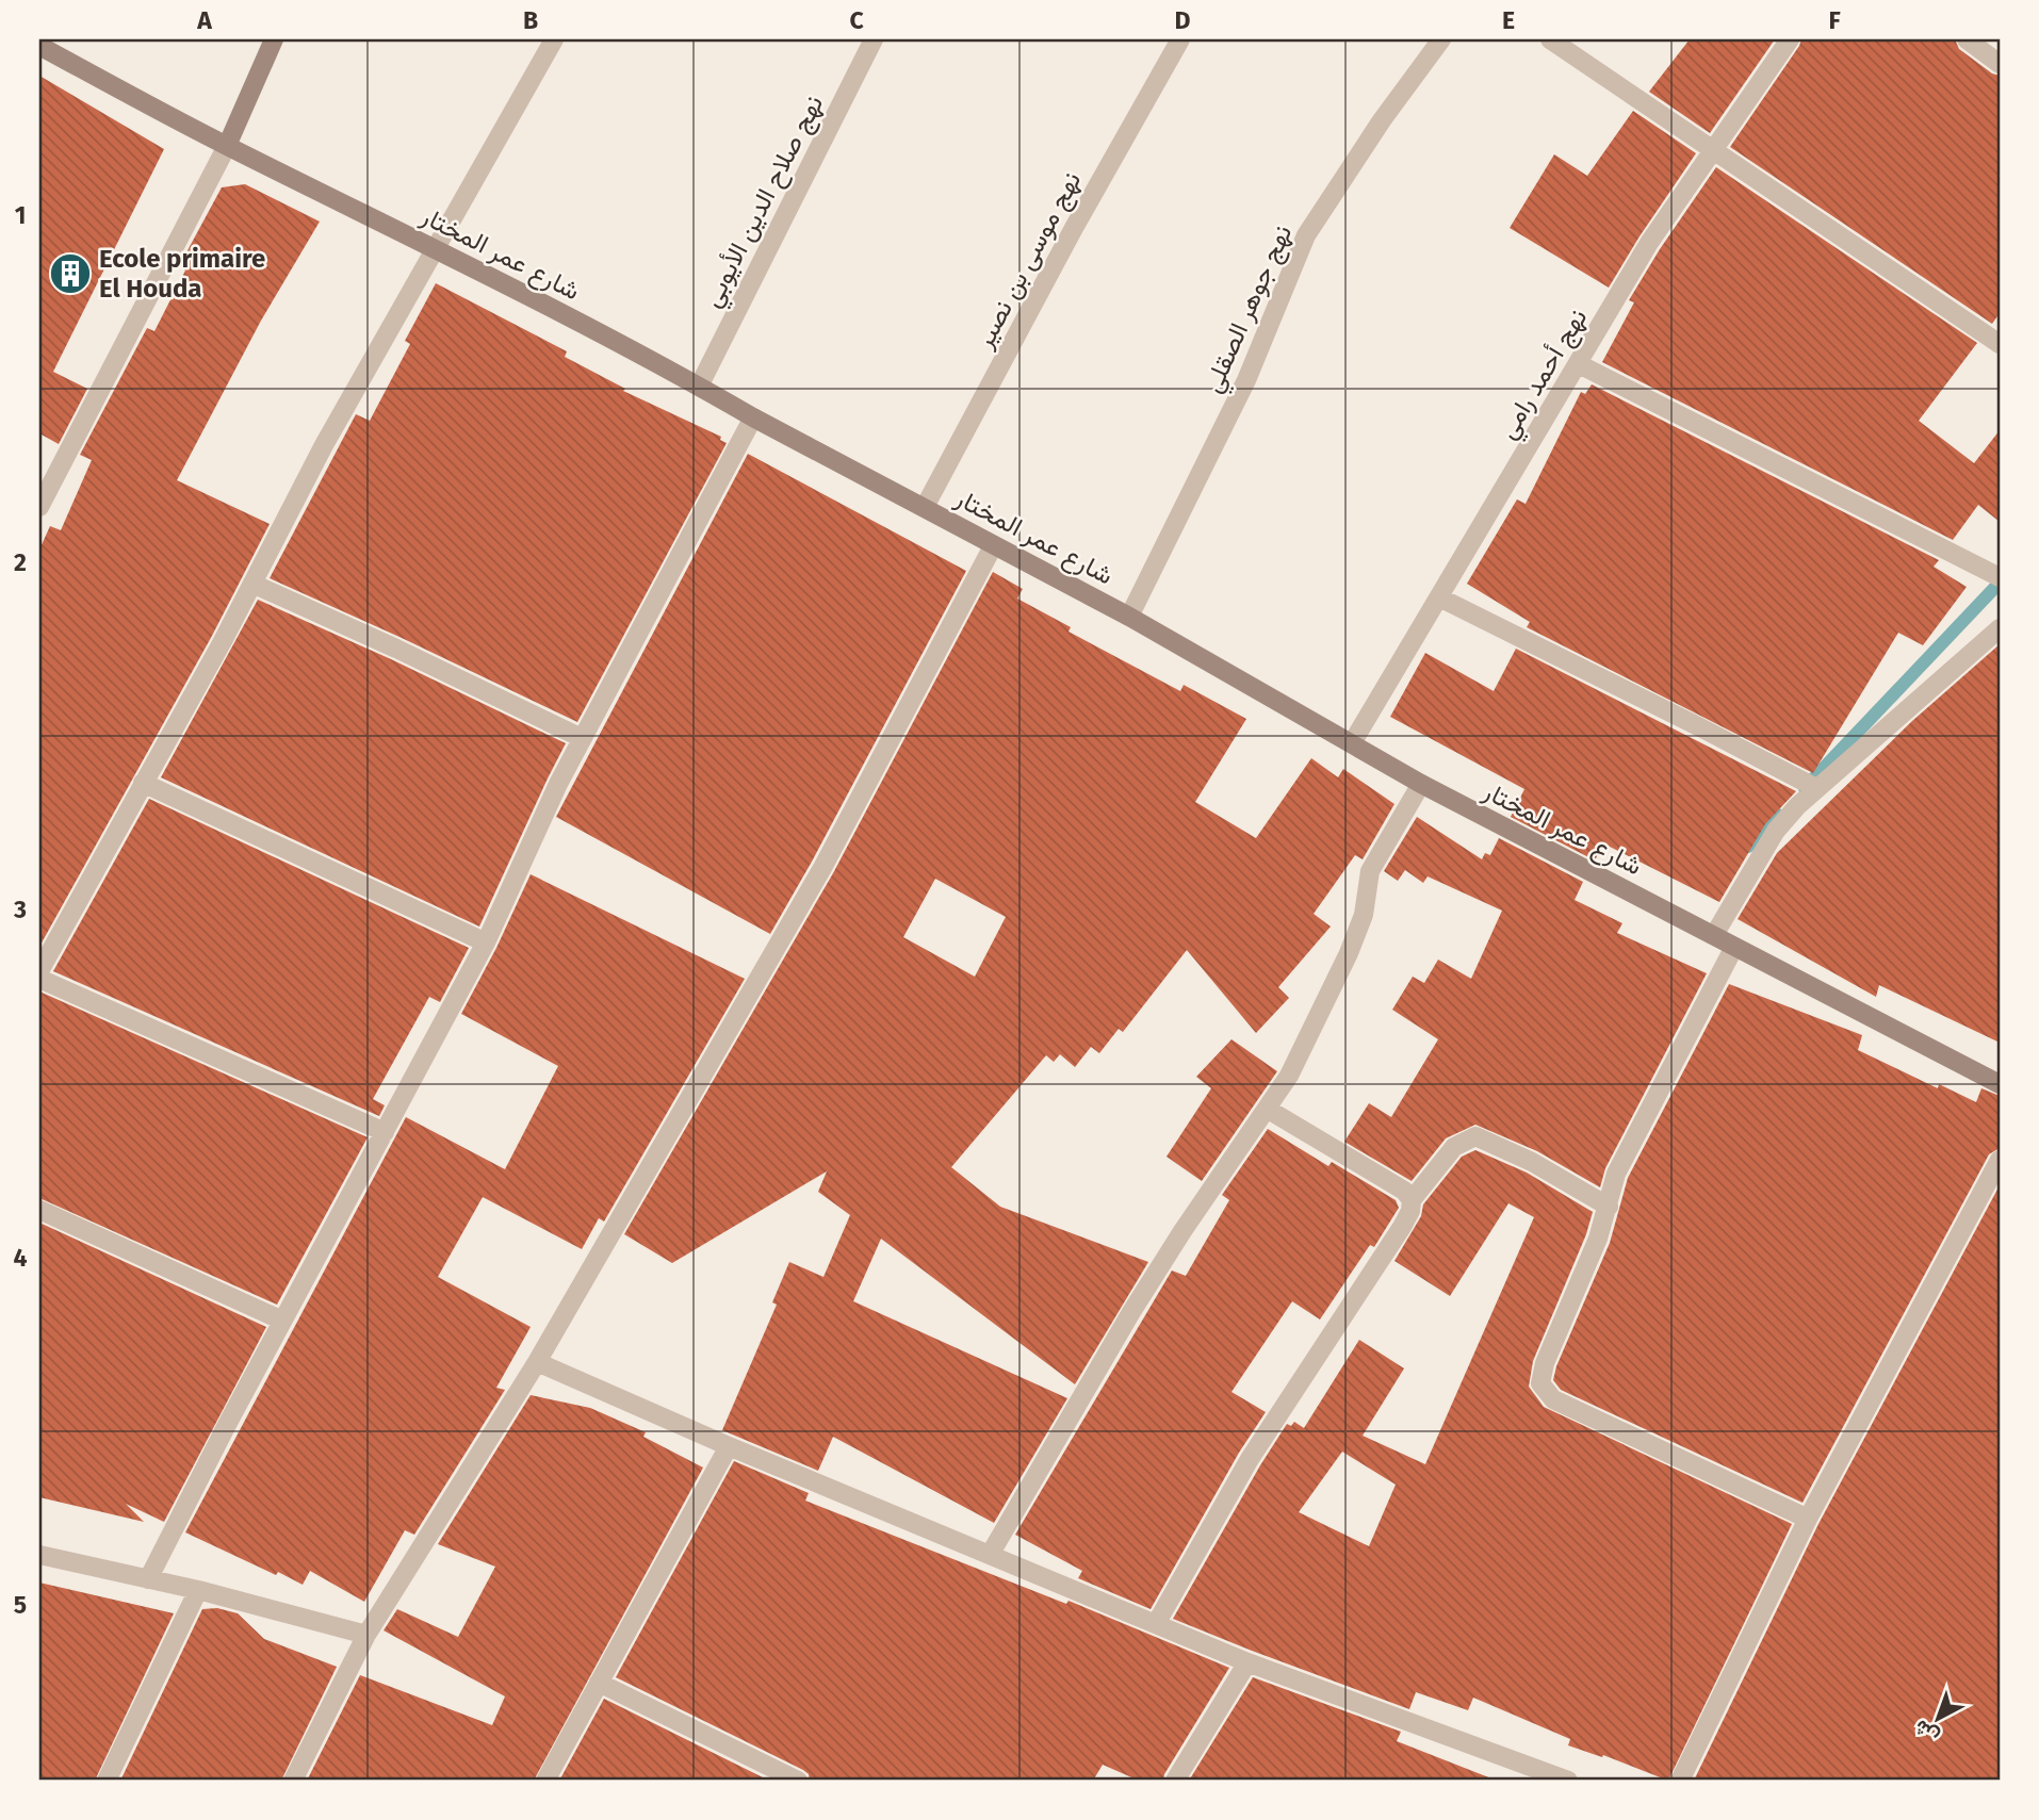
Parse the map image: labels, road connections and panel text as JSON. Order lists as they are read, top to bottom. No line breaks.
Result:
{"streets":{"street":["نهج صلاح الدين الأيوبي","شارع عمر المختار","نهج موسى بن نصير","نهج جوهر الصقلي","نهج أحمد رامي"]},"crossings":[["نهج صلاح الدين الأيوبي","شارع عمر المختار"],["شارع عمر المختار","نهج موسى بن نصير"],["شارع عمر المختار","نهج جوهر الصقلي"],["شارع عمر المختار","نهج أحمد رامي"]],"places":{"building":["Ecole primaire El Houda"]},"north":"bottom left","grid":{"columns":["A","B","C","D","E","F"],"rows":["1","2","3","4","5"]}}
